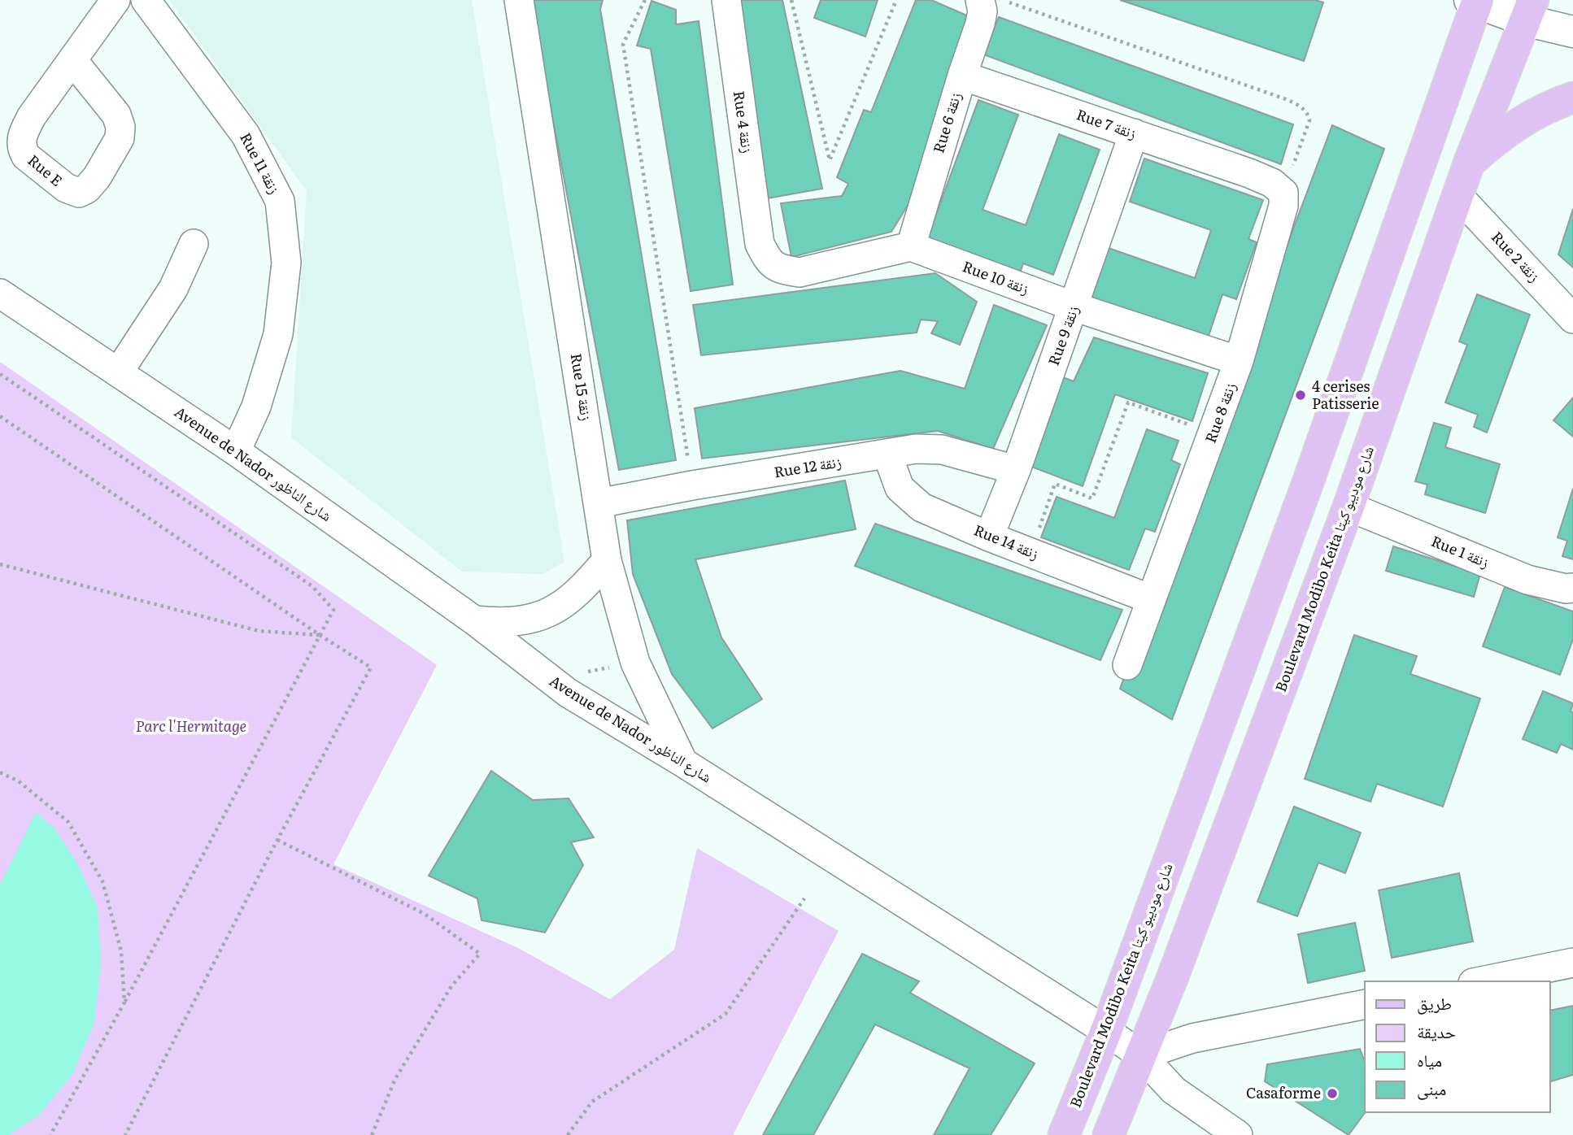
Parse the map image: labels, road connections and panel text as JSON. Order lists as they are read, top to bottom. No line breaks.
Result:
{"streets":{"main road":["Boulevard Modibo Keita شارع موديبو كيتا"],"street":["Rue 4 زنقة","Rue 6 زنقة","Rue 7 زنقة","Rue 11 زنقة","Rue 2 زنقة","Rue 10 زنقة","Rue 9 زنقة","Rue 15 زنقة","Rue 8 زنقة","Avenue de Nador شارع الناظور","Rue 12 زنقة","Rue 14 زنقة","Rue 1 زنقة"]},"crossings":[["Rue 4 زنقة","Rue 6 زنقة"],["Rue 4 زنقة","Rue 10 زنقة"],["Rue 6 زنقة","Rue 7 زنقة"],["Rue 6 زنقة","Rue 10 زنقة"],["Rue 7 زنقة","Rue 9 زنقة"],["Rue 7 زنقة","Rue 8 زنقة"],["Rue 11 زنقة","Avenue de Nador شارع الناظور"],["Rue 2 زنقة","Boulevard Modibo Keita شارع موديبو كيتا"],["Rue 10 زنقة","Rue 9 زنقة"],["Rue 10 زنقة","Rue 8 زنقة"],["Rue 9 زنقة","Rue 12 زنقة"],["Rue 9 زنقة","Rue 14 زنقة"],["Rue 15 زنقة","Avenue de Nador شارع الناظور"],["Rue 15 زنقة","Rue 12 زنقة"],["Rue 8 زنقة","Rue 14 زنقة"],["Avenue de Nador شارع الناظور","Boulevard Modibo Keita شارع موديبو كيتا"],["Rue 12 زنقة","Rue 14 زنقة"],["Rue 1 زنقة","Boulevard Modibo Keita شارع موديبو كيتا"]],"parks":["Parc l'Hermitage"],"places":["4 cerises Patisserie","Casaforme"],"legend":["طريق","حديقة","مياه","مبنى"]}
